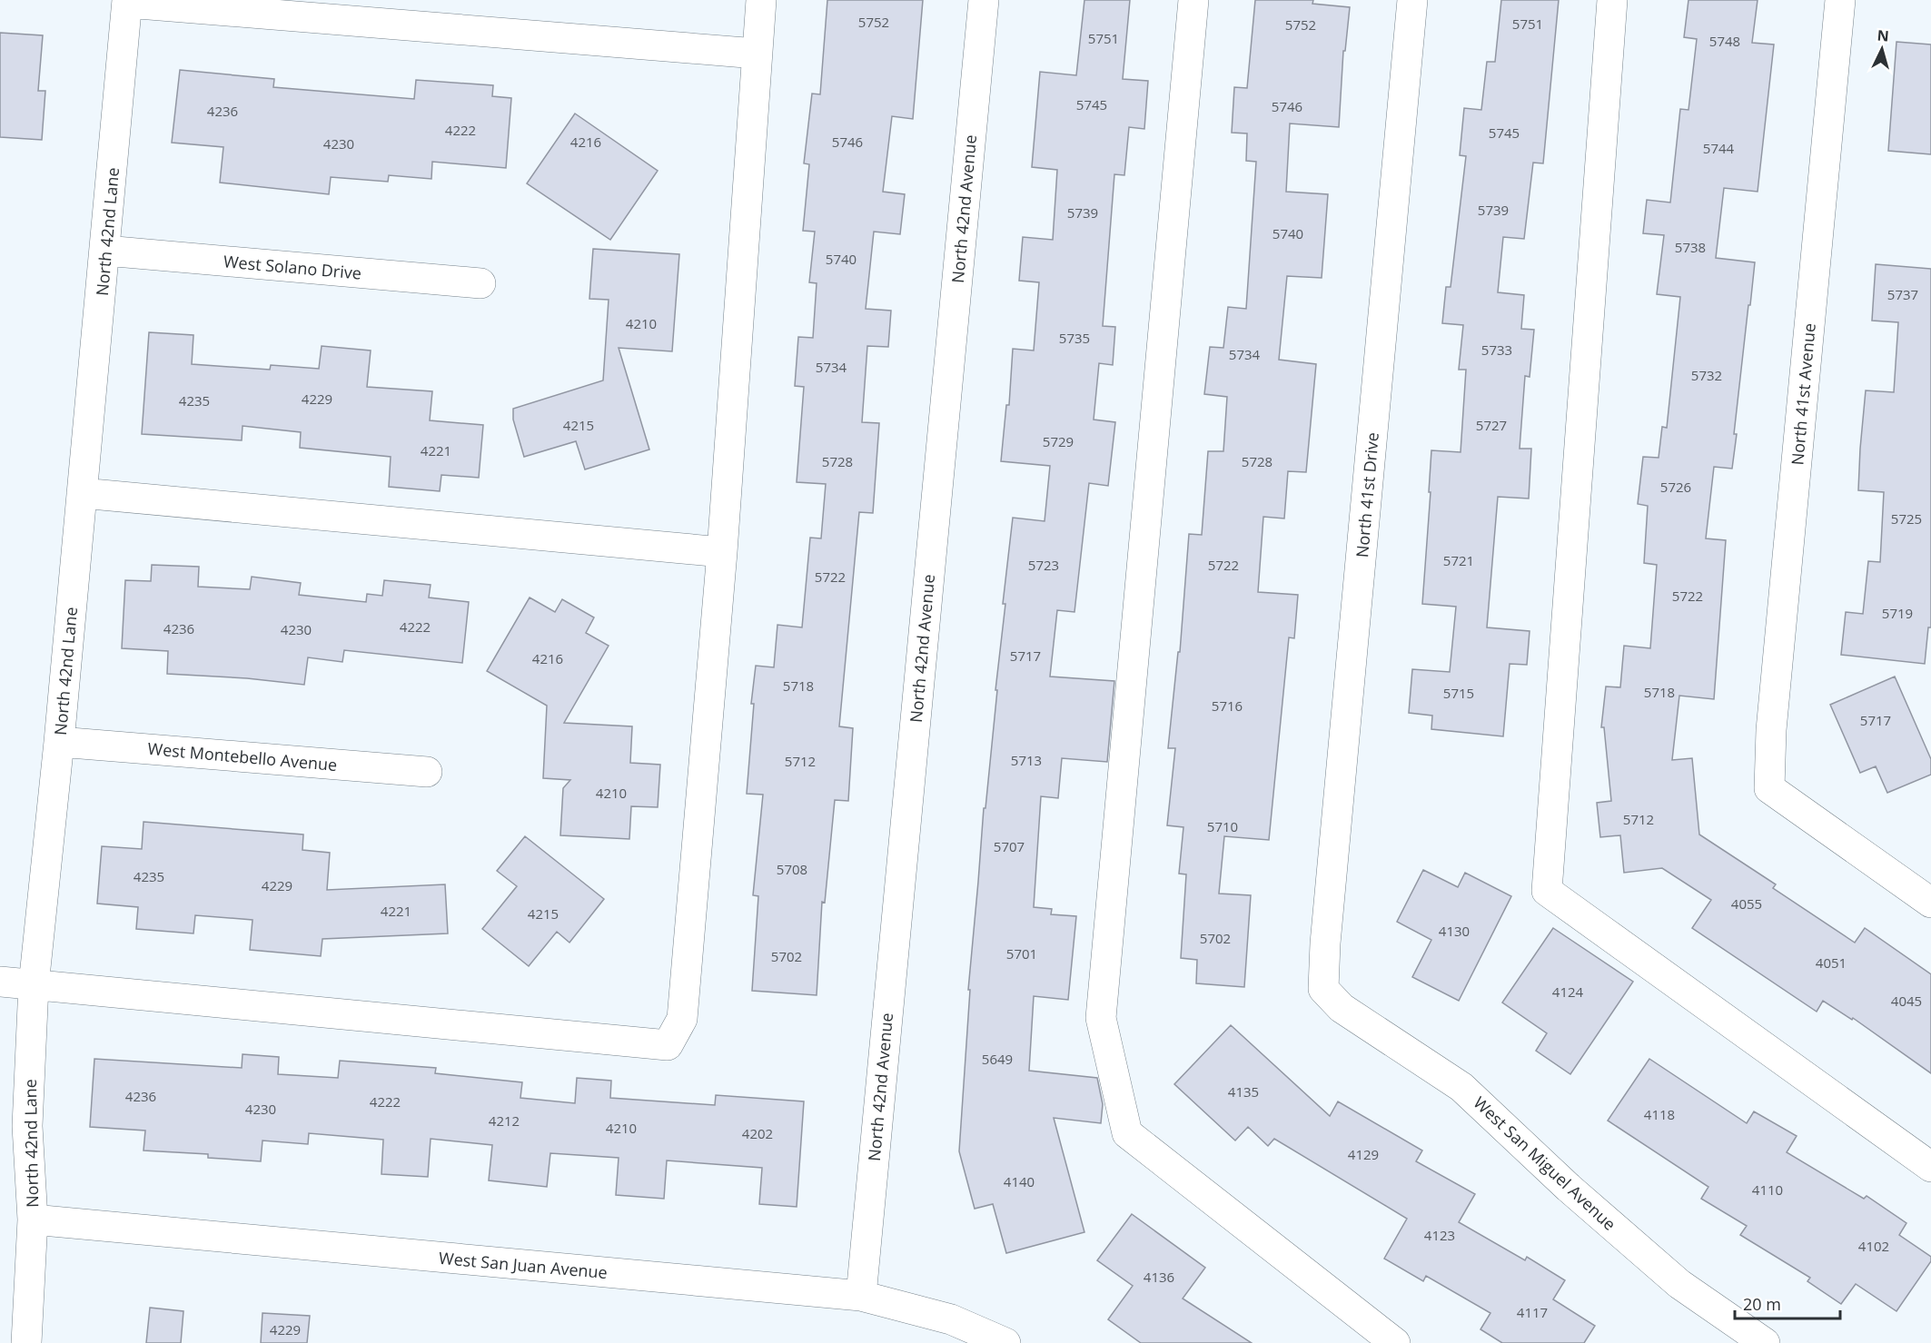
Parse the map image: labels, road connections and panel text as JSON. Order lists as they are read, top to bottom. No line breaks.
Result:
{"streets":{"street":["North 42nd Avenue","North 42nd Lane","West Solano Drive","North 41st Avenue","North 41st Drive","West Montebello Avenue","West San Miguel Avenue","West San Juan Avenue"]},"crossings":[["North 42nd Avenue","West San Juan Avenue"],["North 42nd Lane","West Solano Drive"],["North 42nd Lane","West Montebello Avenue"],["North 42nd Lane","West San Juan Avenue"],["North 41st Drive","West San Miguel Avenue"]],"house_numbers":["5752","5751","5752","5751","5748","5745","5746","4236","4222","5745","4216","5746","4230","5744","5739","5739","5740","5738","5740","5737","4210","5735","5733","5734","5734","5732","4229","4235","4215","5727","5729","4221","5728","5728","5726","5725","5721","5723","5722","5722","5722","5719","4222","4236","4230","5717","4216","5718","5718","5715","5716","5717","5713","5712","4210","5712","5710","5707","5708","4235","4229","4055","4221","4215","4130","5702","5701","5702","4051","4124","4045","5649","4135","4236","4222","4230","4118","4212","4210","4202","4129","4140","4110","4123","4102","4136","4117","4229"],"scale_bar":"20 m","north":"top"}
